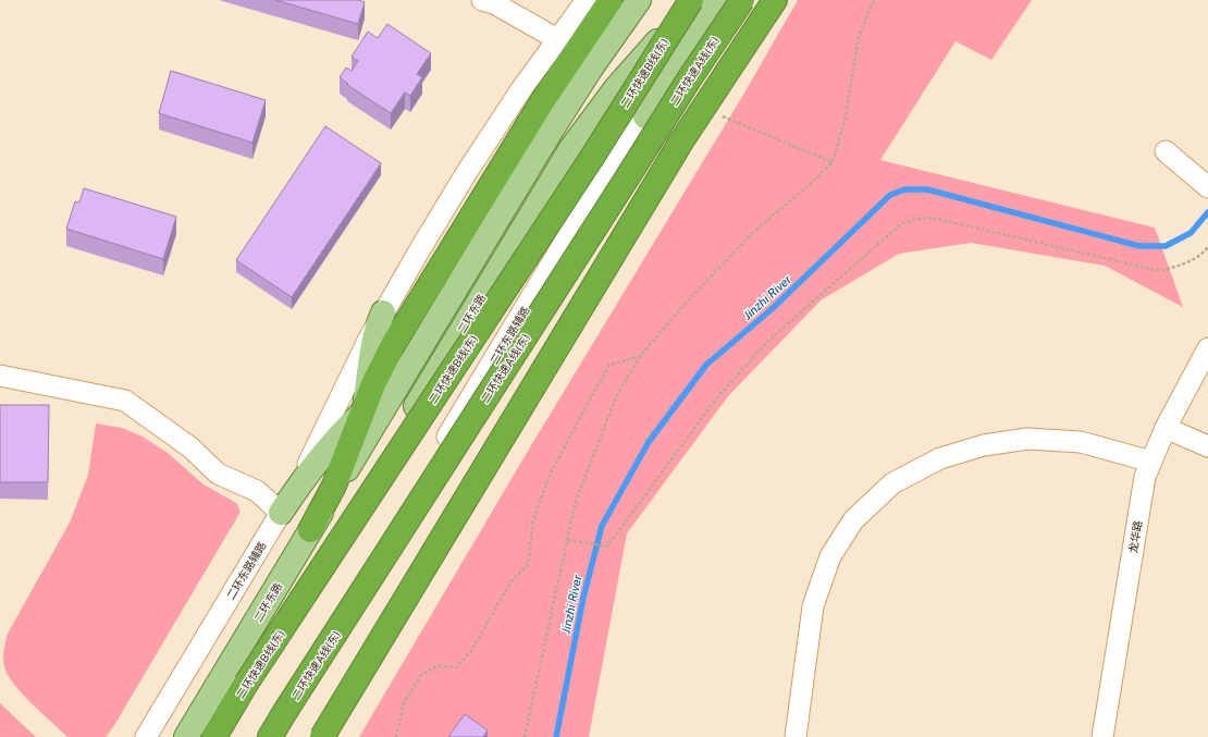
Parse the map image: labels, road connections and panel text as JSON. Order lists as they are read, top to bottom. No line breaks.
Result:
{"streets":{"highway":["二环快速A线(东)","二环快速B线(东)"],"main road":["二环东路"],"street":["二环东路辅路","龙华路"]},"crossings":[["二环快速B线(东)","二环东路"]],"water":["Jinzhi River"]}
